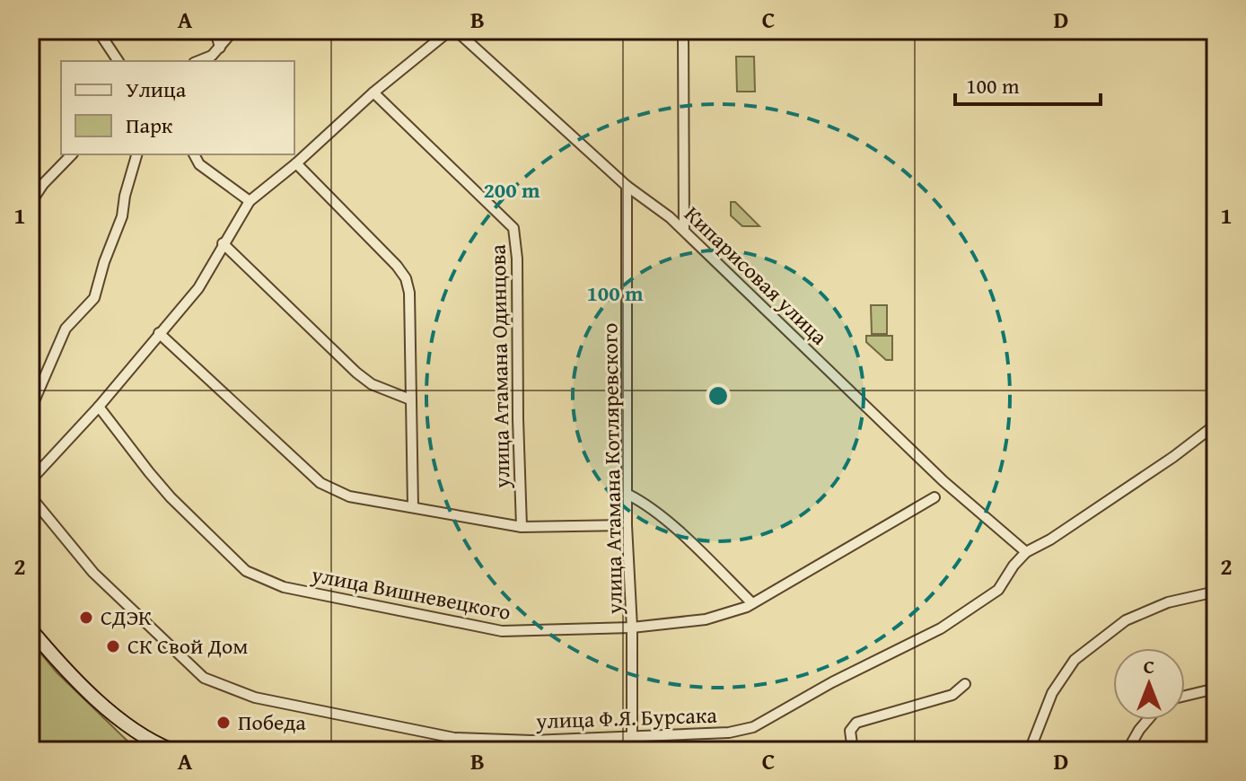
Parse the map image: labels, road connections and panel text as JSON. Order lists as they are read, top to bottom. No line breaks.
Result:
{"streets":{"street":["Кипарисовая улица","улица Атамана Одинцова","улица Атамана Котляревского","улица Вишневецкого","улица Ф.Я. Бурсака"]},"crossings":[["Кипарисовая улица","улица Атамана Котляревского"],["Кипарисовая улица","улица Ф.Я. Бурсака"],["улица Атамана Котляревского","улица Вишневецкого"],["улица Атамана Котляревского","улица Ф.Я. Бурсака"]],"places":["СДЭК","СК Свой Дом","Победа"],"legend":["Улица","Парк"],"scale_bar":"100 m","north":"top","grid":{"columns":["A","B","C","D"],"rows":["1","2"]},"rings":["200 m","100 m"]}
